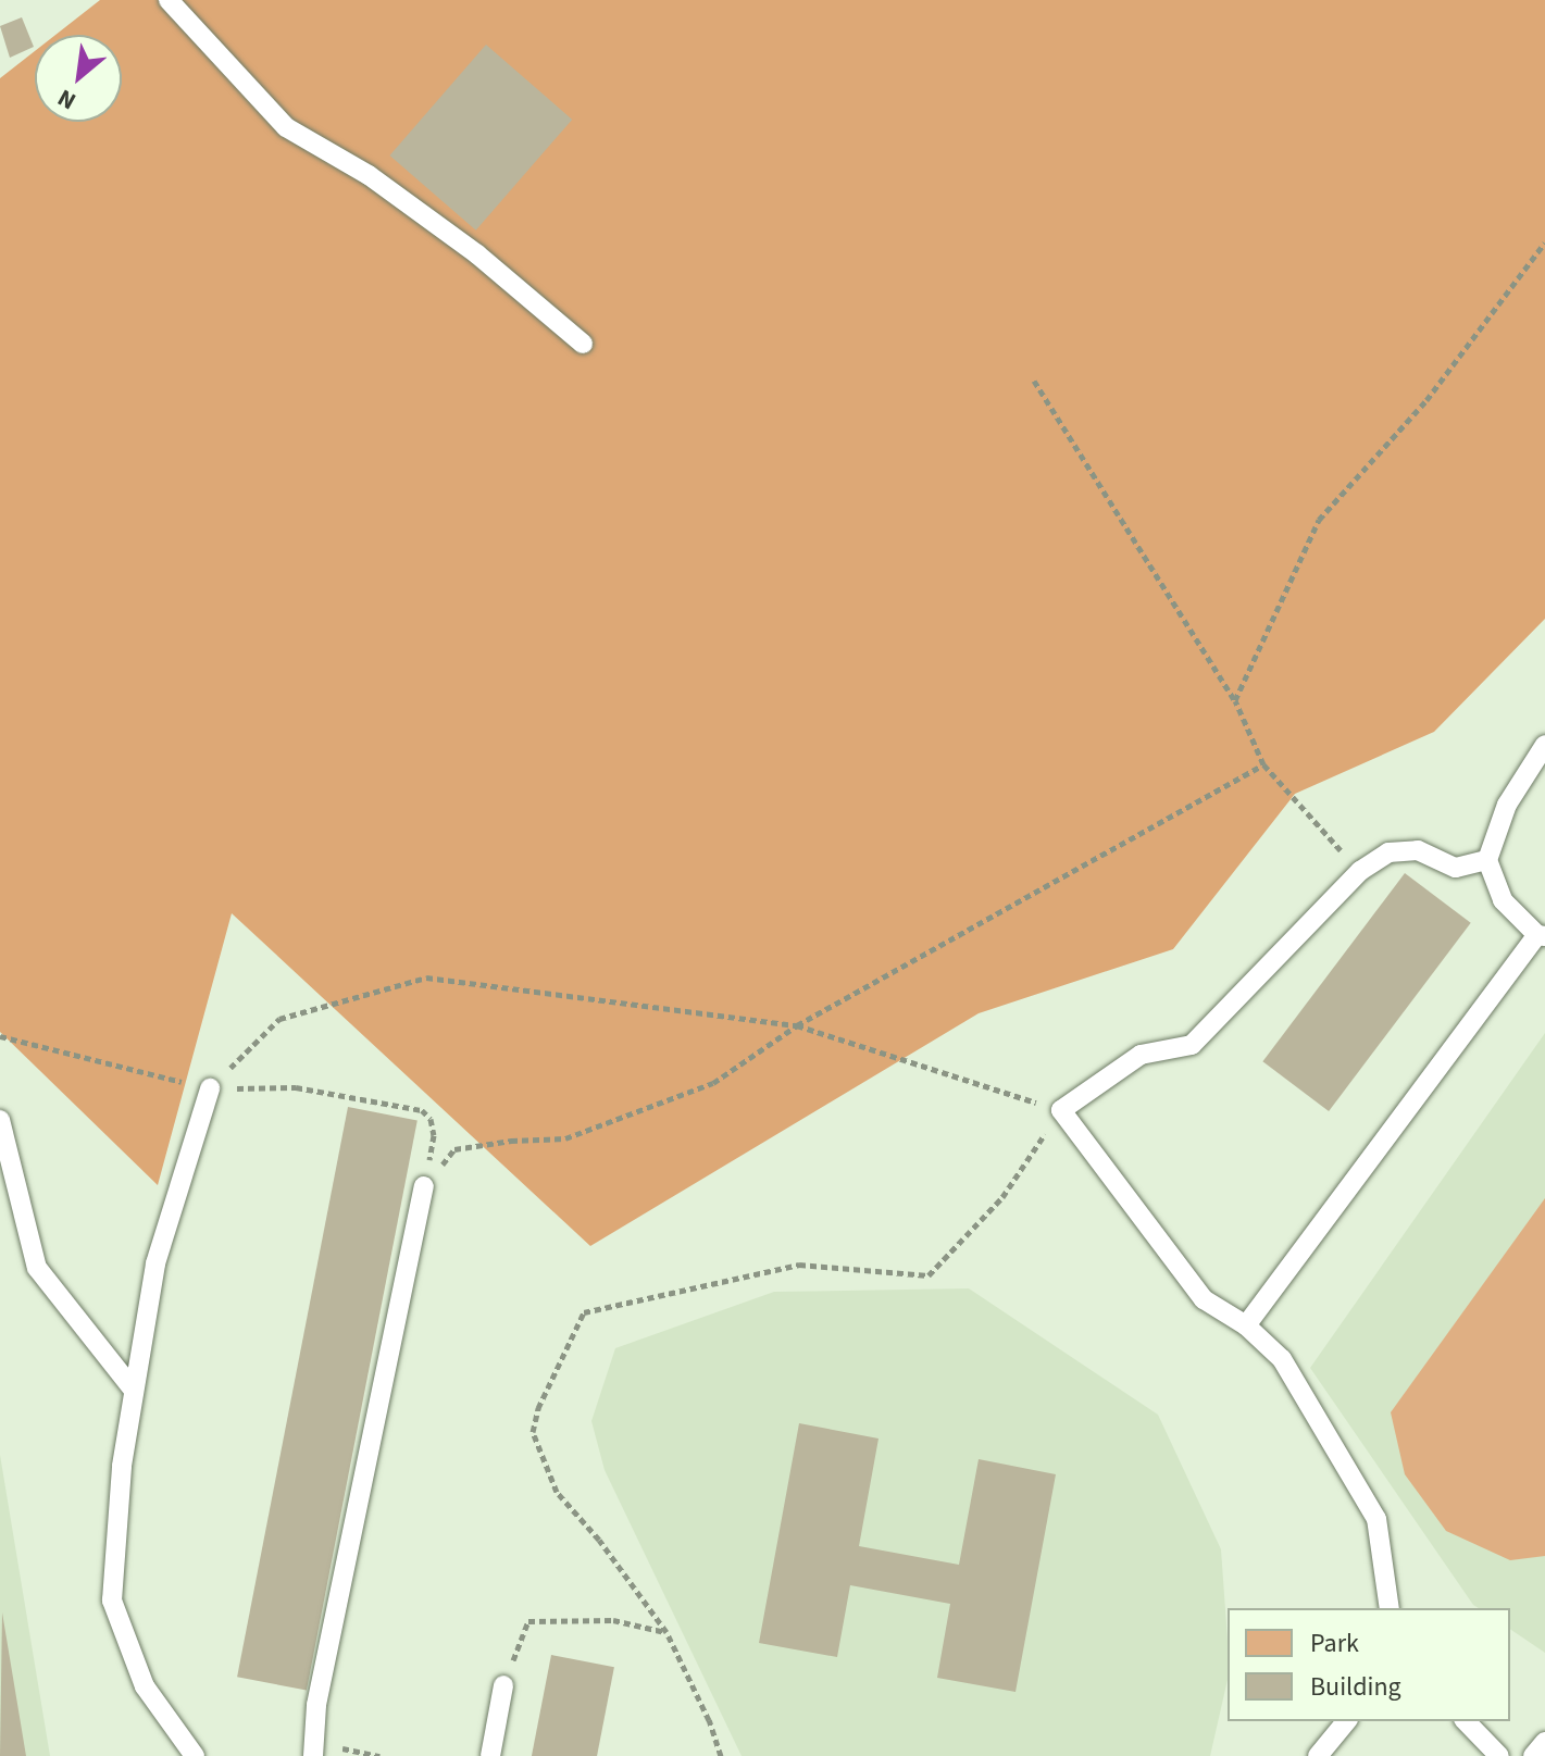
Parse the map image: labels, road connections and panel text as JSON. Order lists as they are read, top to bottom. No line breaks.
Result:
{"legend":["Park","Building"],"north":"bottom left"}
